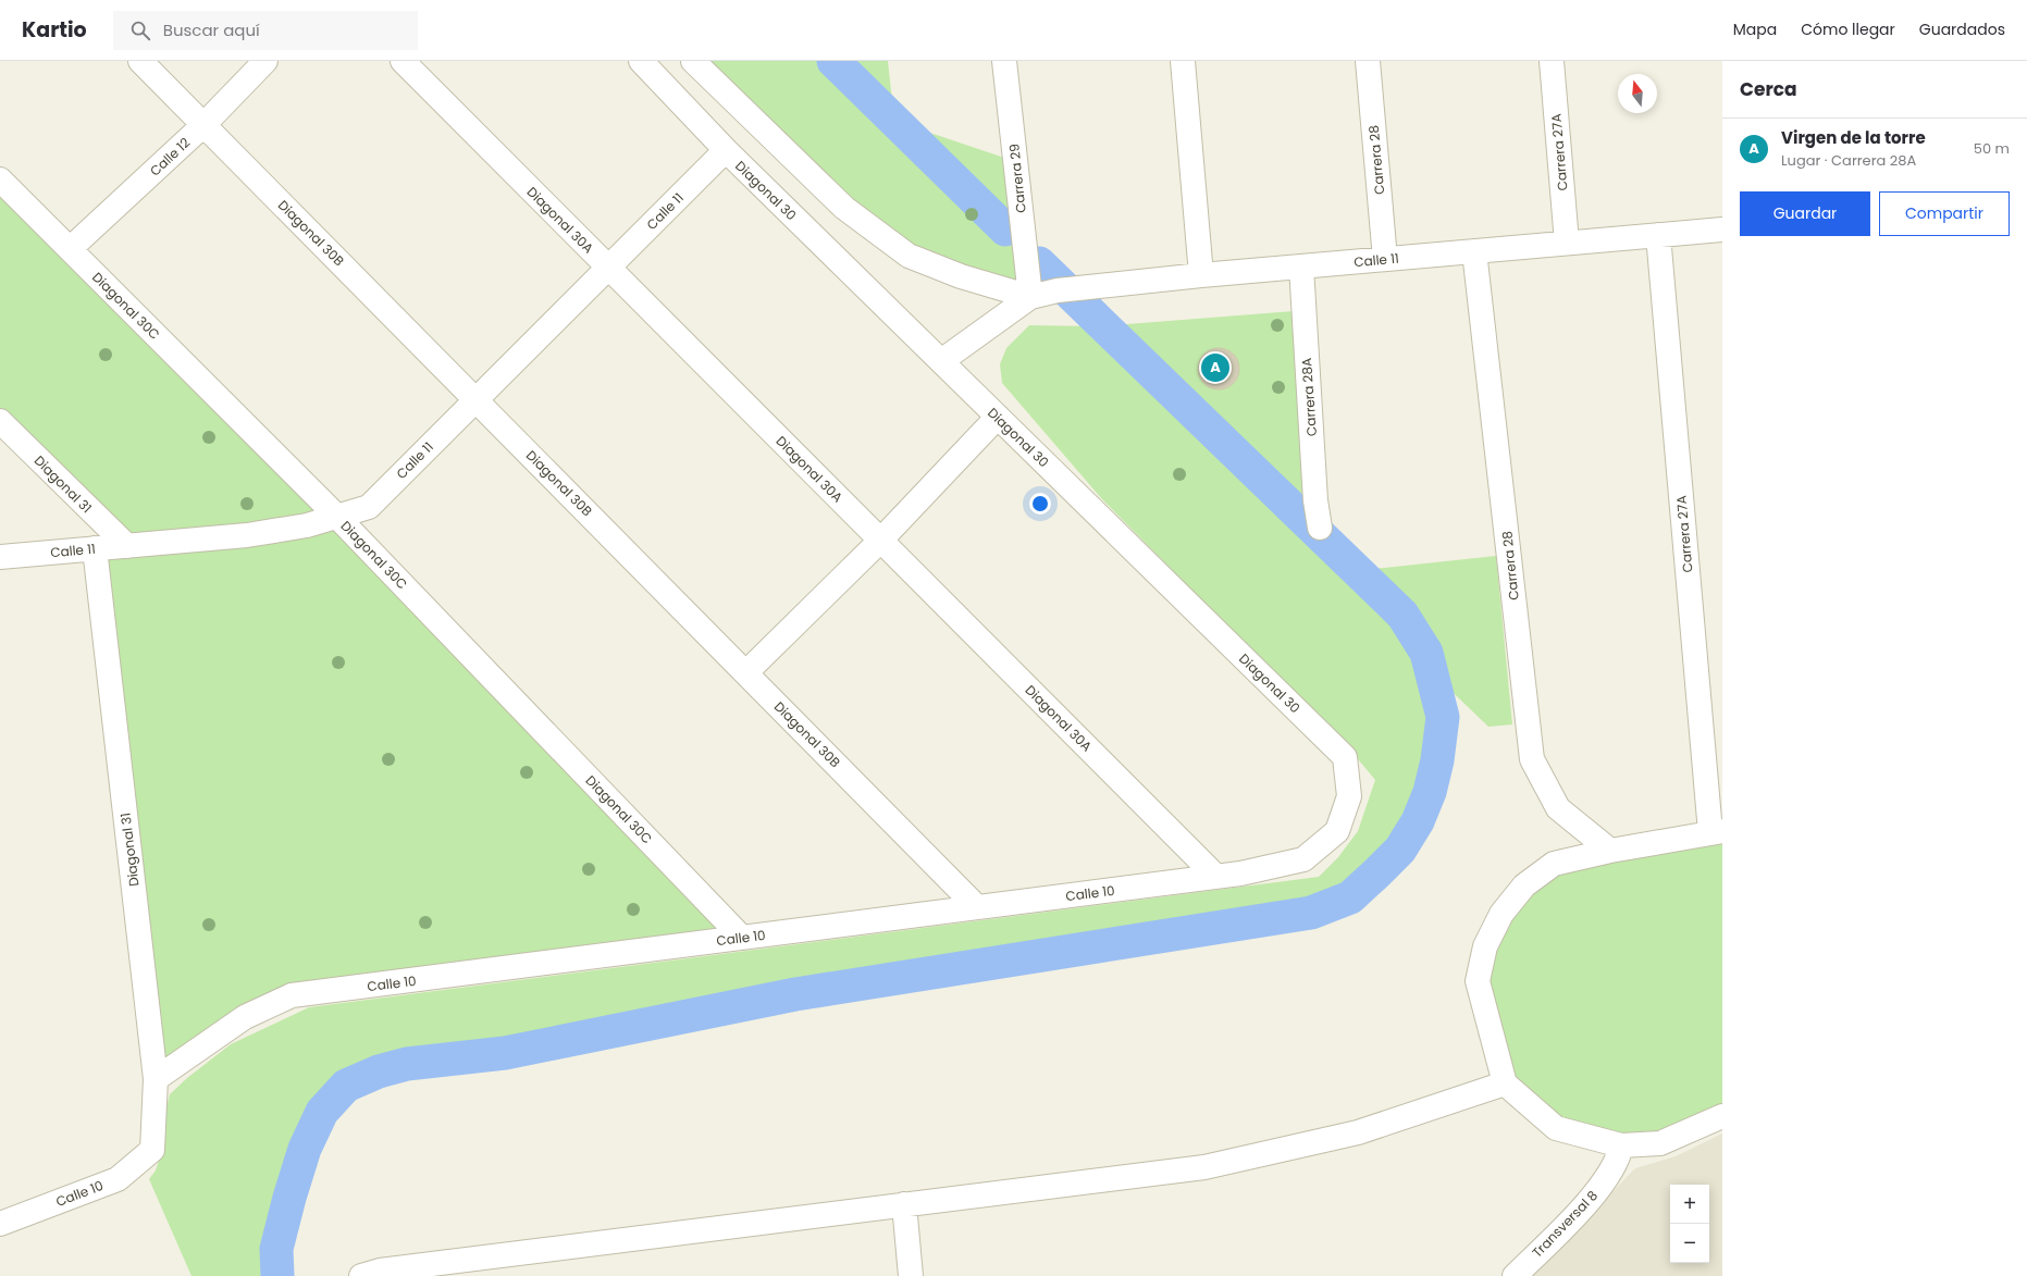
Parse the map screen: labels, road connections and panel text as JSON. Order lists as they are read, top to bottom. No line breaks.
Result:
{"streets":{"street":["Carrera 27A","Calle 12","Carrera 28","Carrera 29","Diagonal 30","Calle 11","Diagonal 30A","Diagonal 30B","Diagonal 30C","Carrera 28A","Diagonal 31","Calle 10","Transversal 8"]},"crossings":[["Carrera 27A","Calle 11"],["Calle 12","Diagonal 30B"],["Calle 12","Diagonal 30C"],["Carrera 28","Calle 11"],["Carrera 29","Calle 11"],["Diagonal 30","Calle 11"],["Diagonal 30","Calle 10"],["Calle 11","Diagonal 30A"],["Calle 11","Diagonal 30B"],["Calle 11","Diagonal 30C"],["Calle 11","Carrera 28A"],["Calle 11","Diagonal 31"],["Diagonal 30A","Calle 10"],["Diagonal 30B","Calle 10"],["Diagonal 30C","Calle 10"],["Diagonal 31","Calle 10"]],"north":"top","page":{"header":"Kartio","search":"Buscar aquí","nav":["Mapa","Cómo llegar","Guardados"],"heading":"Cerca","list":[{"mark":"A","name":"Virgen de la torre","note":"Lugar · Carrera 28A","value":"50 m"}],"buttons":["Guardar","Compartir"],"pins":"A","map_buttons":["+","−"]}}
